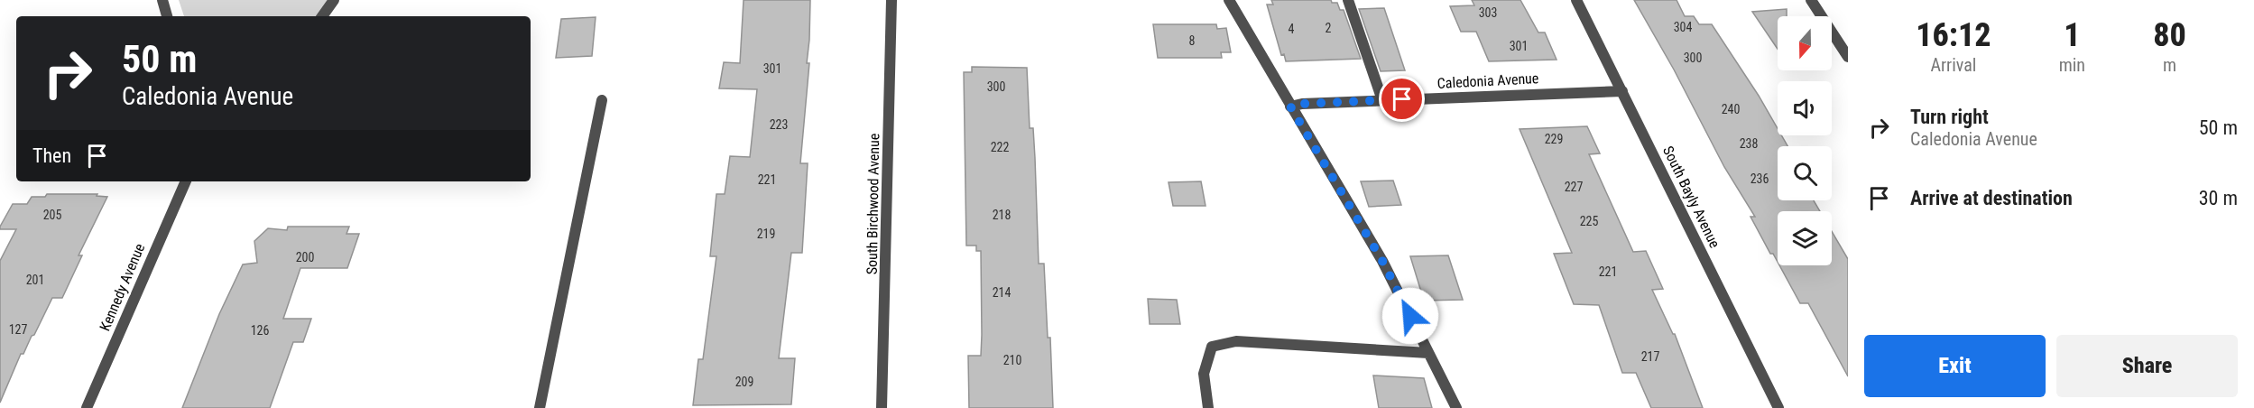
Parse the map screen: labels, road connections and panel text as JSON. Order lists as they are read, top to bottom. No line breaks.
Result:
{"streets":{"street":["Caledonia Avenue","South Bayly Avenue","South Birchwood Avenue","Kennedy Avenue"]},"crossings":[["Caledonia Avenue","South Bayly Avenue"]],"house_numbers":["303","304","2","4","8","301","300","301","300","240","223","229","238","222","236","221","227","205","218","225","219","200","221","201","214","127","126","217","210","209"],"north":"bottom","page":{"eta":["16:12","Arrival","1","min","80","m"],"turn":["50 m","Caledonia Avenue"],"list":[{"name":"Turn right","note":"Caledonia Avenue","value":"50 m"},{"name":"Arrive at destination","value":"30 m"}],"then":"Then","buttons":["Exit","Share"]}}
